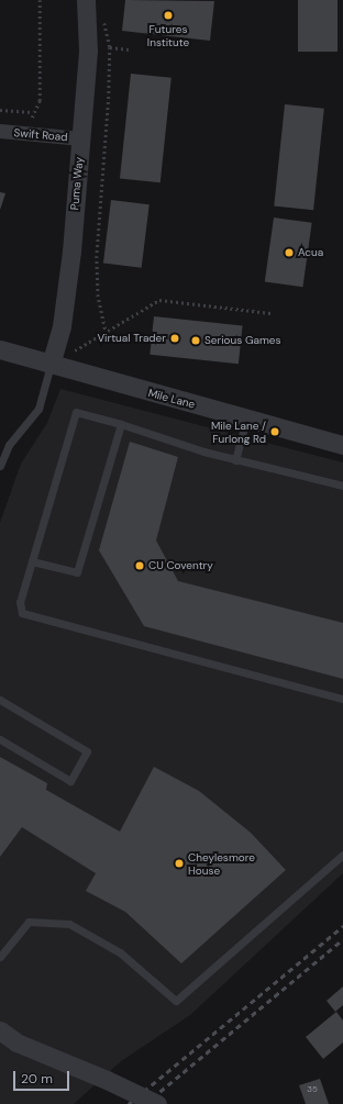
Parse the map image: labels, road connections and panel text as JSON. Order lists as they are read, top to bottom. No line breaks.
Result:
{"streets":{"street":["Swift Road","Puma Way","Mile Lane"]},"crossings":[["Swift Road","Puma Way"],["Puma Way","Mile Lane"]],"places":["Futures Institute","Acua","Virtual Trader","Serious Games","Mile Lane / Furlong Rd","CU Coventry","Cheylesmore House"],"house_numbers":["35"],"scale_bar":"20 m"}
